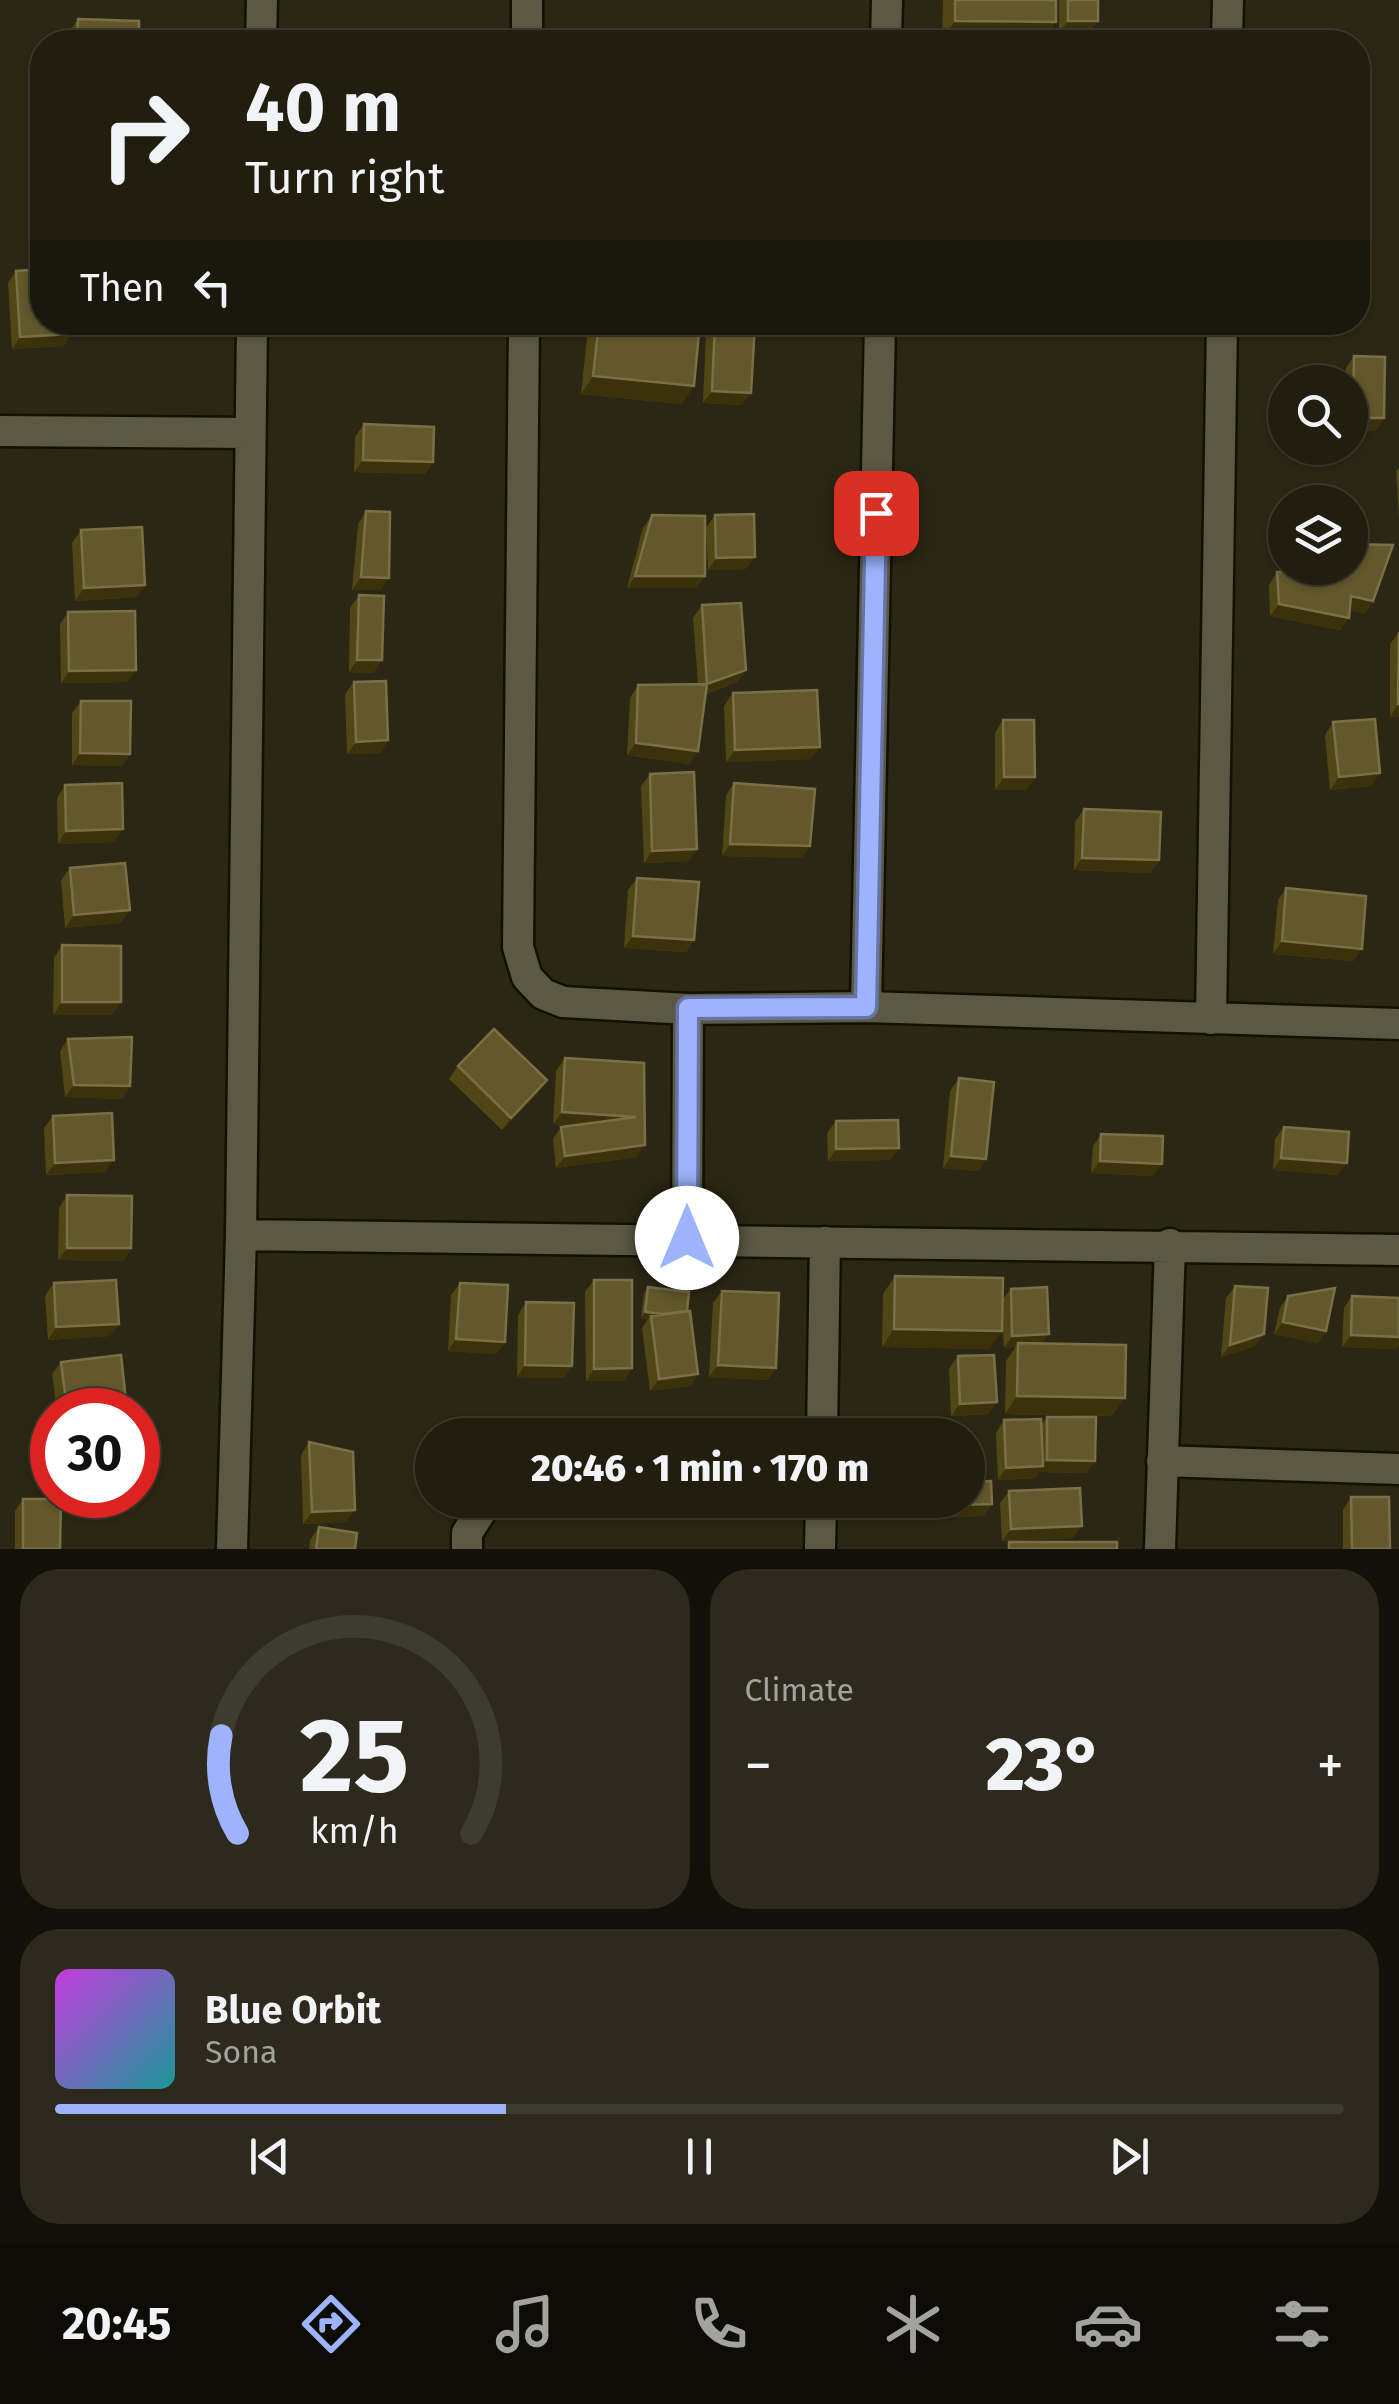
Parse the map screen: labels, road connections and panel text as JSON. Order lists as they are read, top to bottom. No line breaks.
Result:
{"page":{"turn":["40 m","Turn right"],"then":"Then","limit":"30","trip":"20:46 · 1 min · 170 m","tile":"Climate","heat":["−","23°","+"],"song":["Blue Orbit","Sona"],"tabs":"20:45","gauge":["25","km/h"]}}
